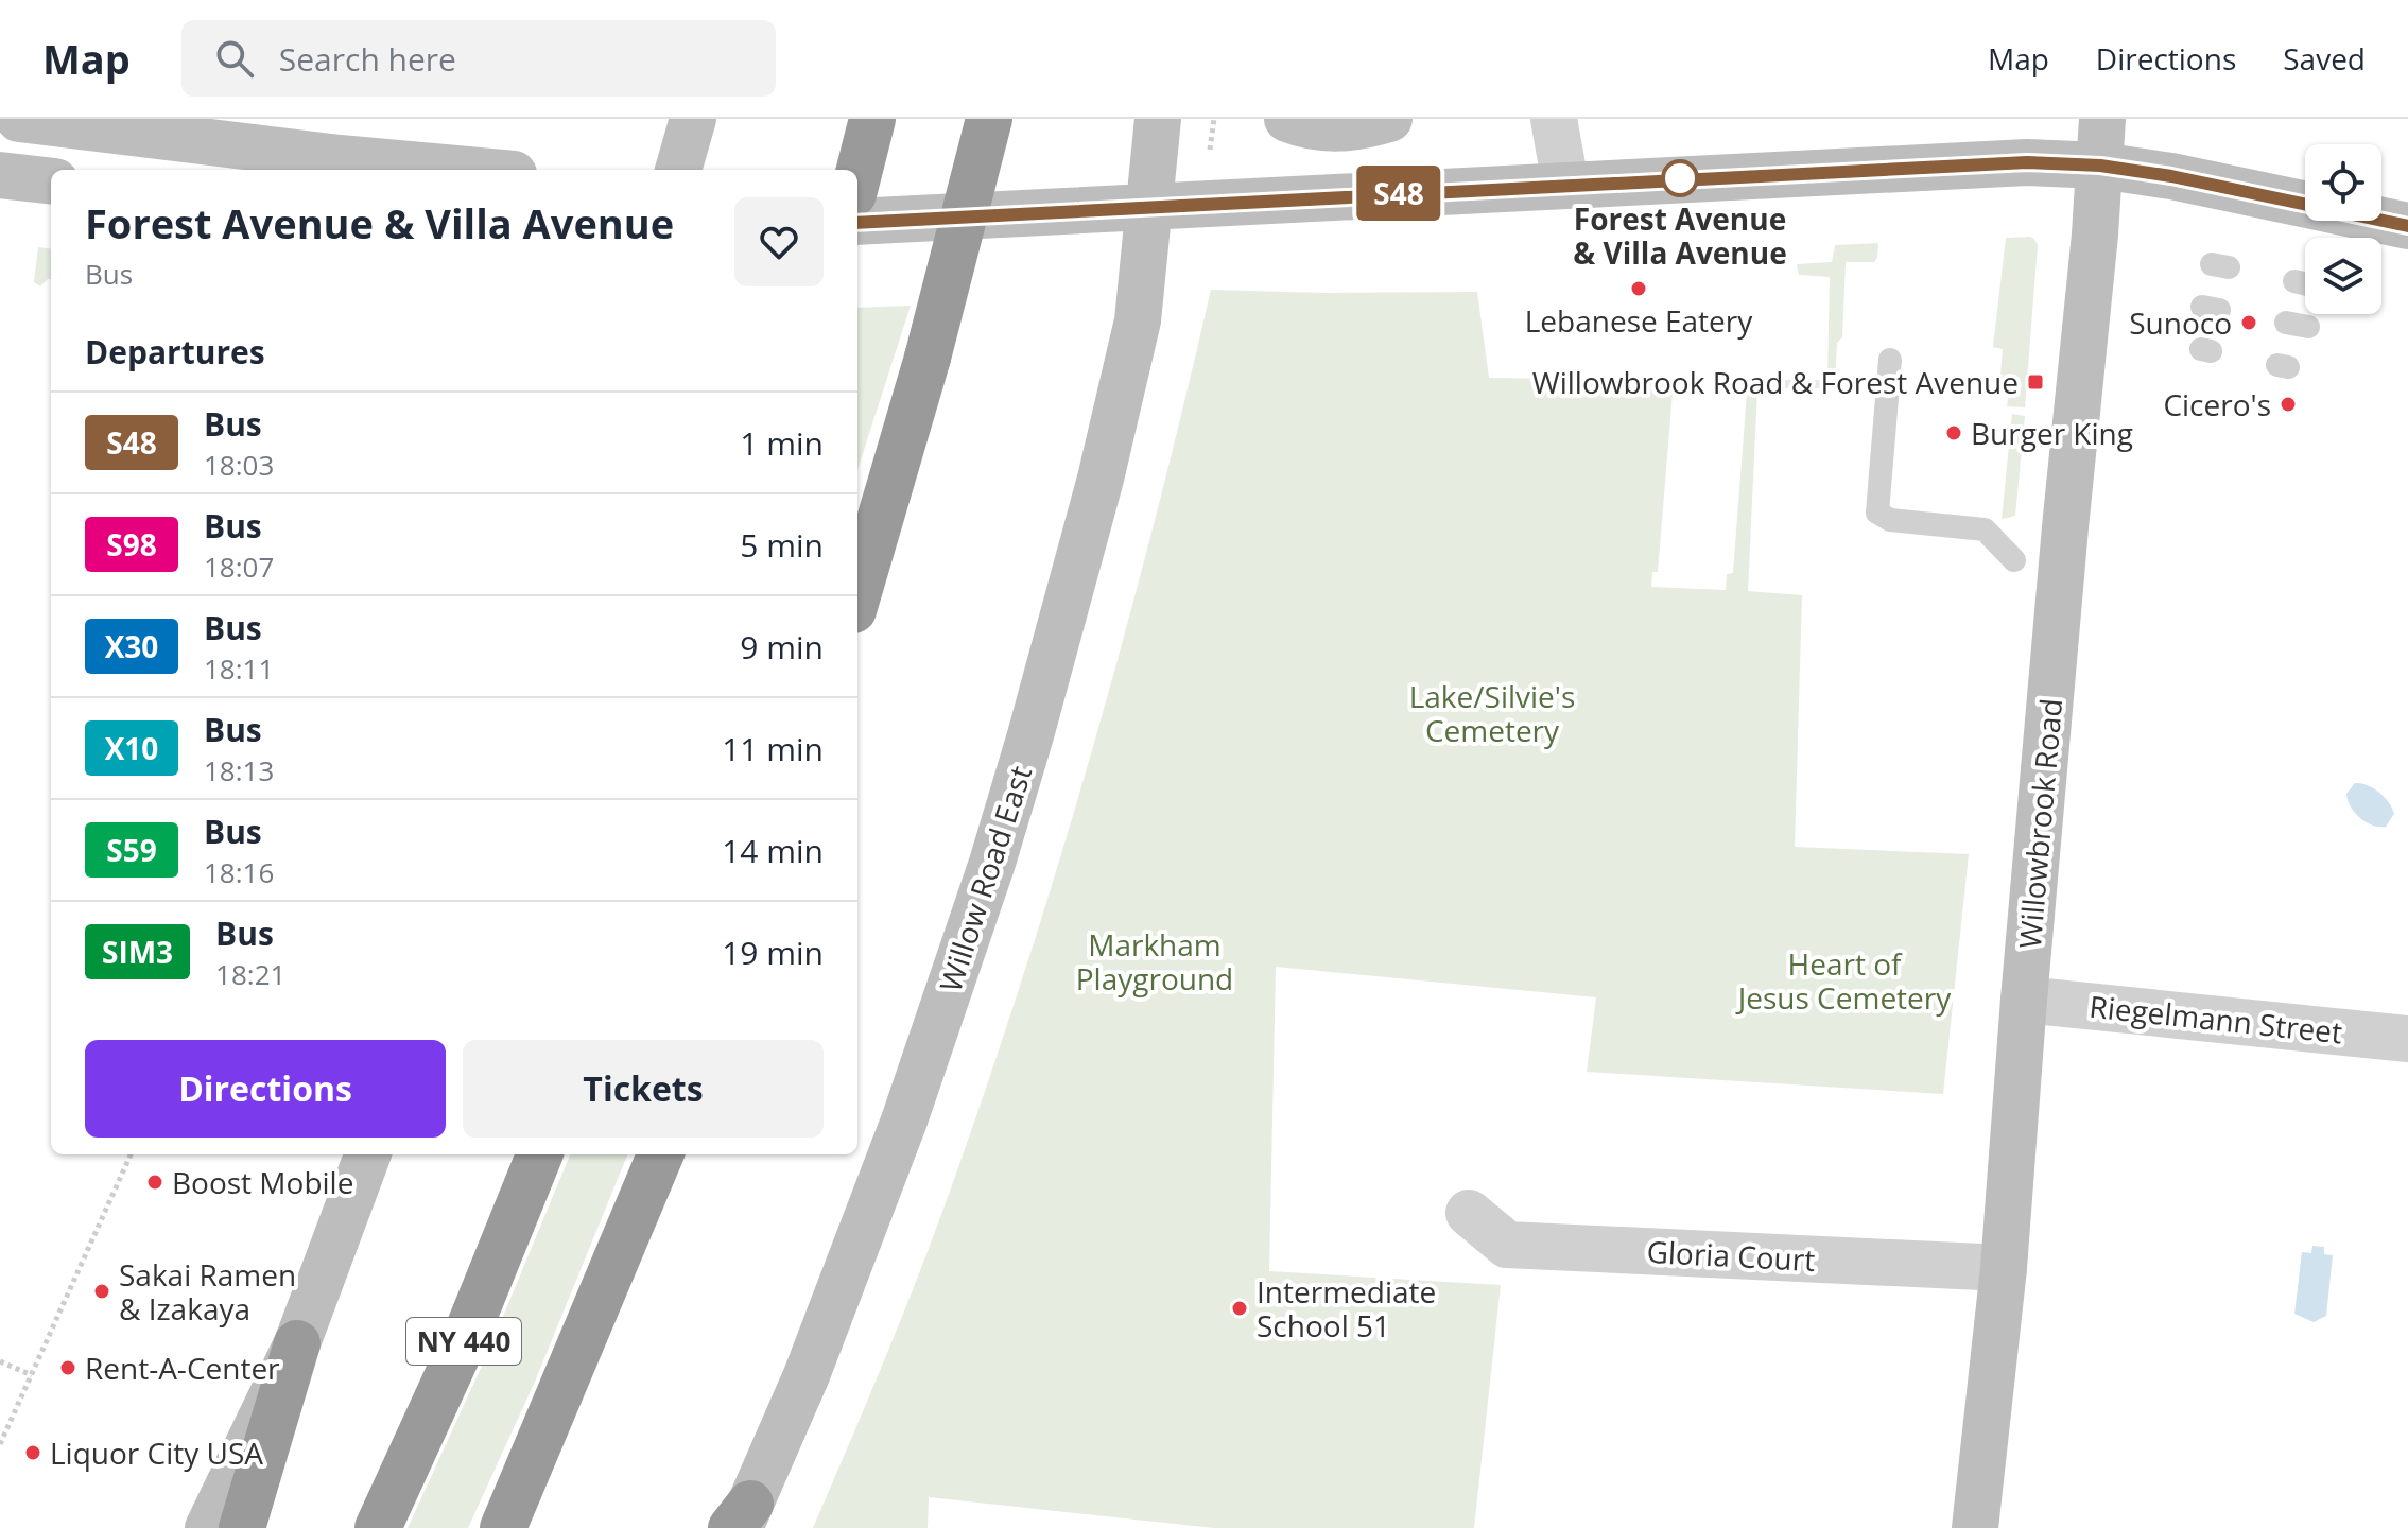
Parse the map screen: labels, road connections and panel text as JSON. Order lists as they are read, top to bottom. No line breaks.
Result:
{"streets":{"highway":["NY 440"],"main road":["Willowbrook Road","Willow Road East"],"street":["Riegelmann Street","Gloria Court"]},"crossings":[["Willowbrook Road","Riegelmann Street"],["Willowbrook Road","Gloria Court"]],"parks":["Lake/Silvie's Cemetery","Markham Playground","Heart of Jesus Cemetery"],"places":{"other":["Forest Avenue & Villa Avenue","Lebanese Eatery","Sunoco","Cicero's","Burger King","Boost Mobile","Sakai Ramen & Izakaya","Intermediate School 51","Rent-A-Center","Liquor City USA"],"transit":["Willowbrook Road & Forest Avenue"]},"lines":["bus line S48"],"page":{"header":"Map","search":"Search here","nav":["Map","Directions","Saved"],"on_map":"S48","heading":[["Forest Avenue & Villa Avenue","Bus"],"Departures"],"list":[{"mark":"S48","name":"Bus","note":"18:03","value":"1 min"},{"mark":"S98","name":"Bus","note":"18:07","value":"5 min"},{"mark":"X30","name":"Bus","note":"18:11","value":"9 min"},{"mark":"X10","name":"Bus","note":"18:13","value":"11 min"},{"mark":"S59","name":"Bus","note":"18:16","value":"14 min"},{"mark":"SIM3","name":"Bus","note":"18:21","value":"19 min"}],"buttons":["Directions","Tickets"]}}
